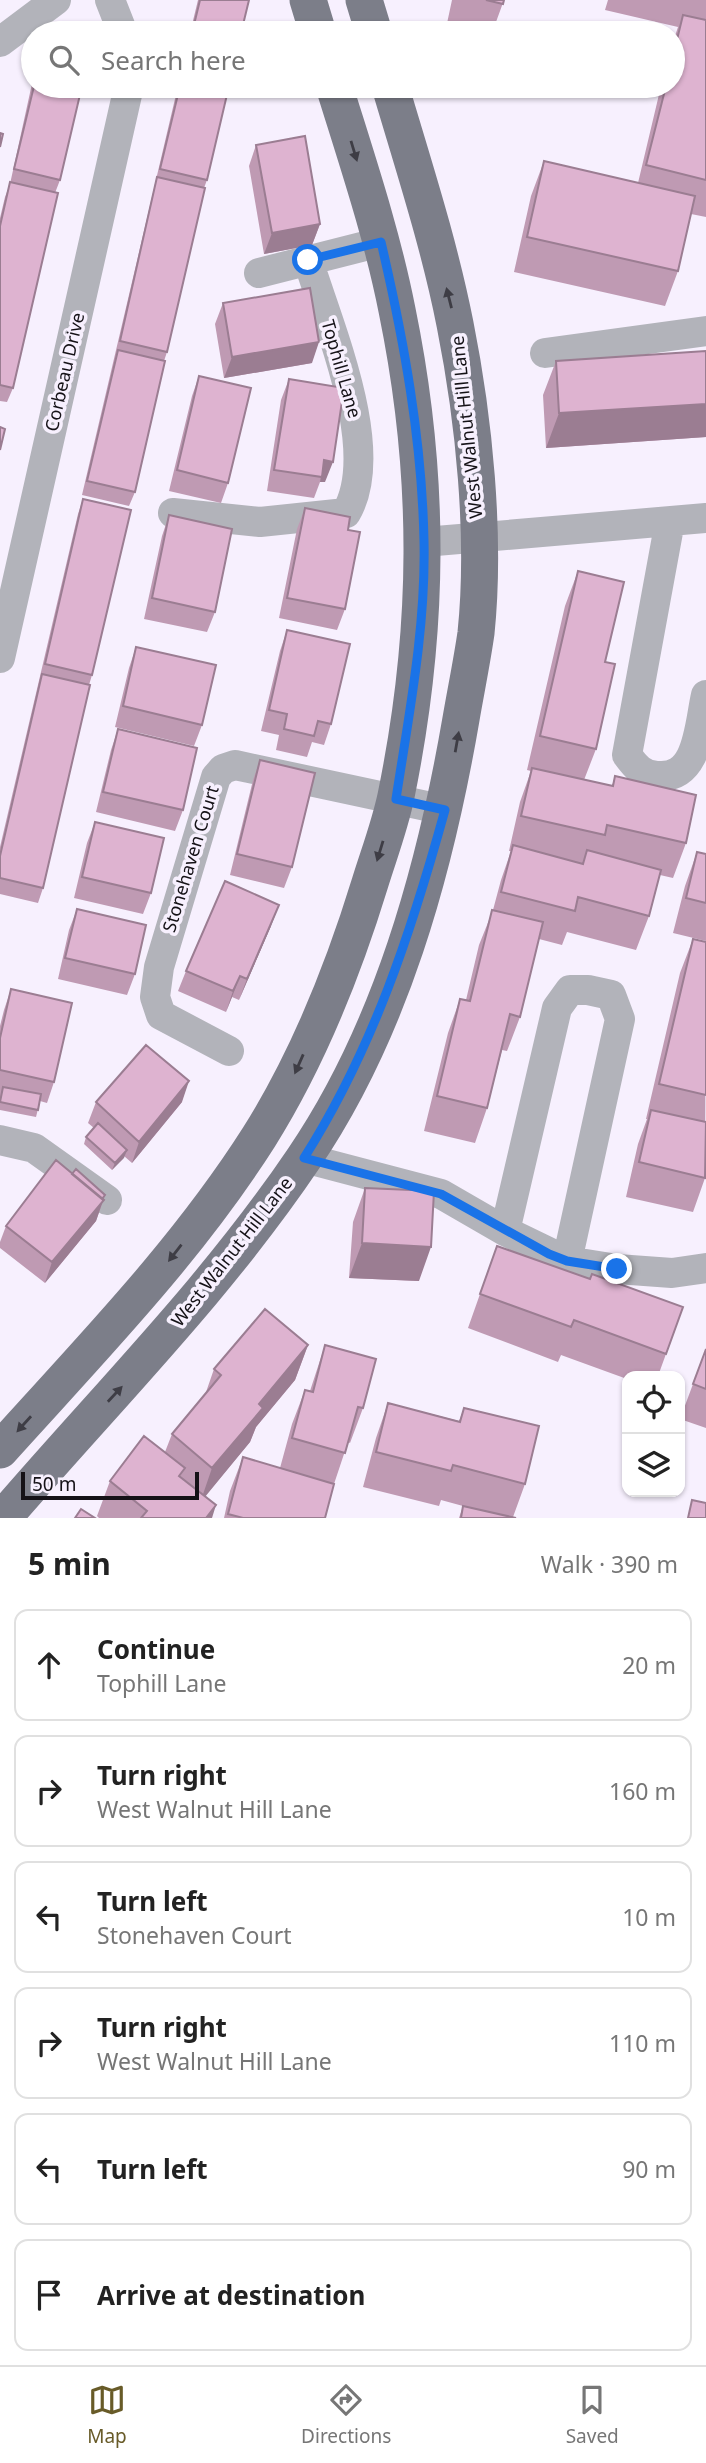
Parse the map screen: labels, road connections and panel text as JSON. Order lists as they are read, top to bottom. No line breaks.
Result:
{"streets":{"main road":["West Walnut Hill Lane"],"street":["Tophill Lane","Corbeau Drive","Stonehaven Court"]},"crossings":[["West Walnut Hill Lane","Stonehaven Court"]],"scale_bar":"50 m","page":{"search":"Search here","scale":"50 m","heading":["5 min","Walk · 390 m"],"list":[["Continue","Tophill Lane","20 m"],["Turn right","West Walnut Hill Lane","160 m"],["Turn left","Stonehaven Court","10 m"],["Turn right","West Walnut Hill Lane","110 m"],["Turn left","90 m"],"Arrive at destination"],"nav":["Map","Directions","Saved"]}}
